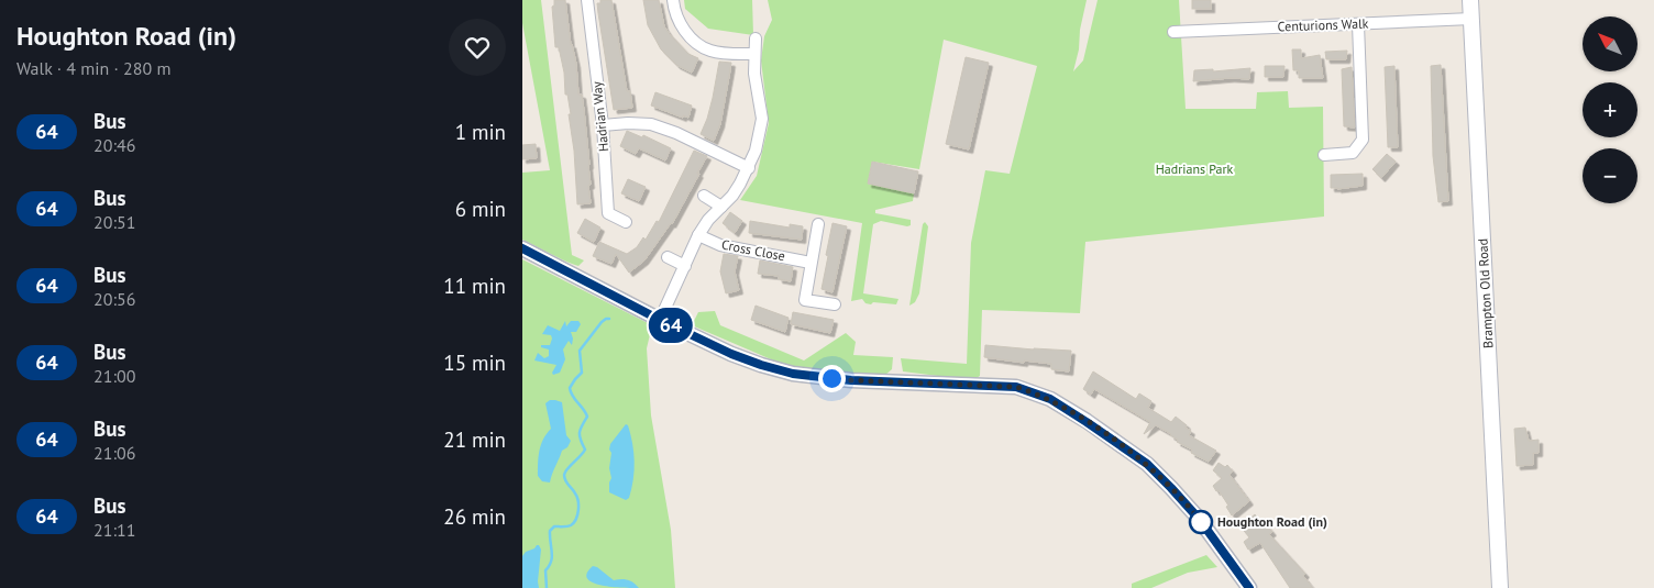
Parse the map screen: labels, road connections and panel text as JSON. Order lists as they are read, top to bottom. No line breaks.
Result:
{"streets":{"main road":["Brampton Old Road"],"street":["Centurions Walk","Hadrian Way","Cross Close"]},"crossings":[["Centurions Walk","Brampton Old Road"]],"parks":["Hadrians Park"],"places":["Houghton Road (in)"],"lines":["bus line 64"],"north":"top left","page":{"heading":["Houghton Road (in)","Walk · 4 min · 280 m"],"on_map":"64","map_buttons":["+","−"],"list":[{"mark":"64","name":"Bus","note":"20:46","value":"1 min"},{"mark":"64","name":"Bus","note":"20:51","value":"6 min"},{"mark":"64","name":"Bus","note":"20:56","value":"11 min"},{"mark":"64","name":"Bus","note":"21:00","value":"15 min"},{"mark":"64","name":"Bus","note":"21:06","value":"21 min"},{"mark":"64","name":"Bus","note":"21:11","value":"26 min"}]}}
